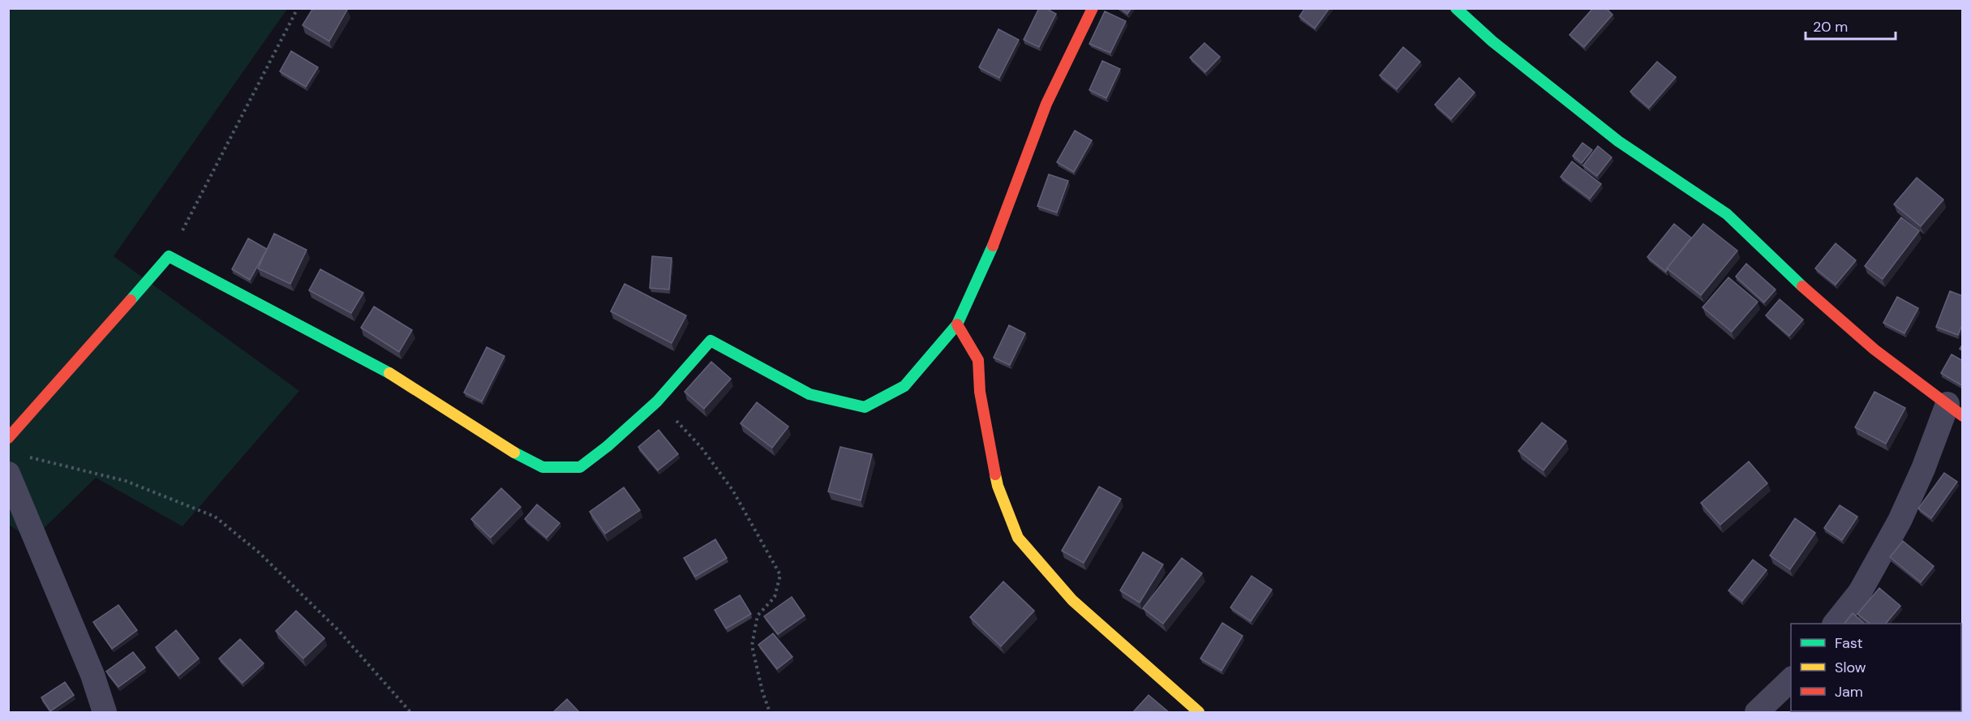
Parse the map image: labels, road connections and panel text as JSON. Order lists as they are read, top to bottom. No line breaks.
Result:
{"legend":["Fast","Slow","Jam"],"scale_bar":"20 m"}
